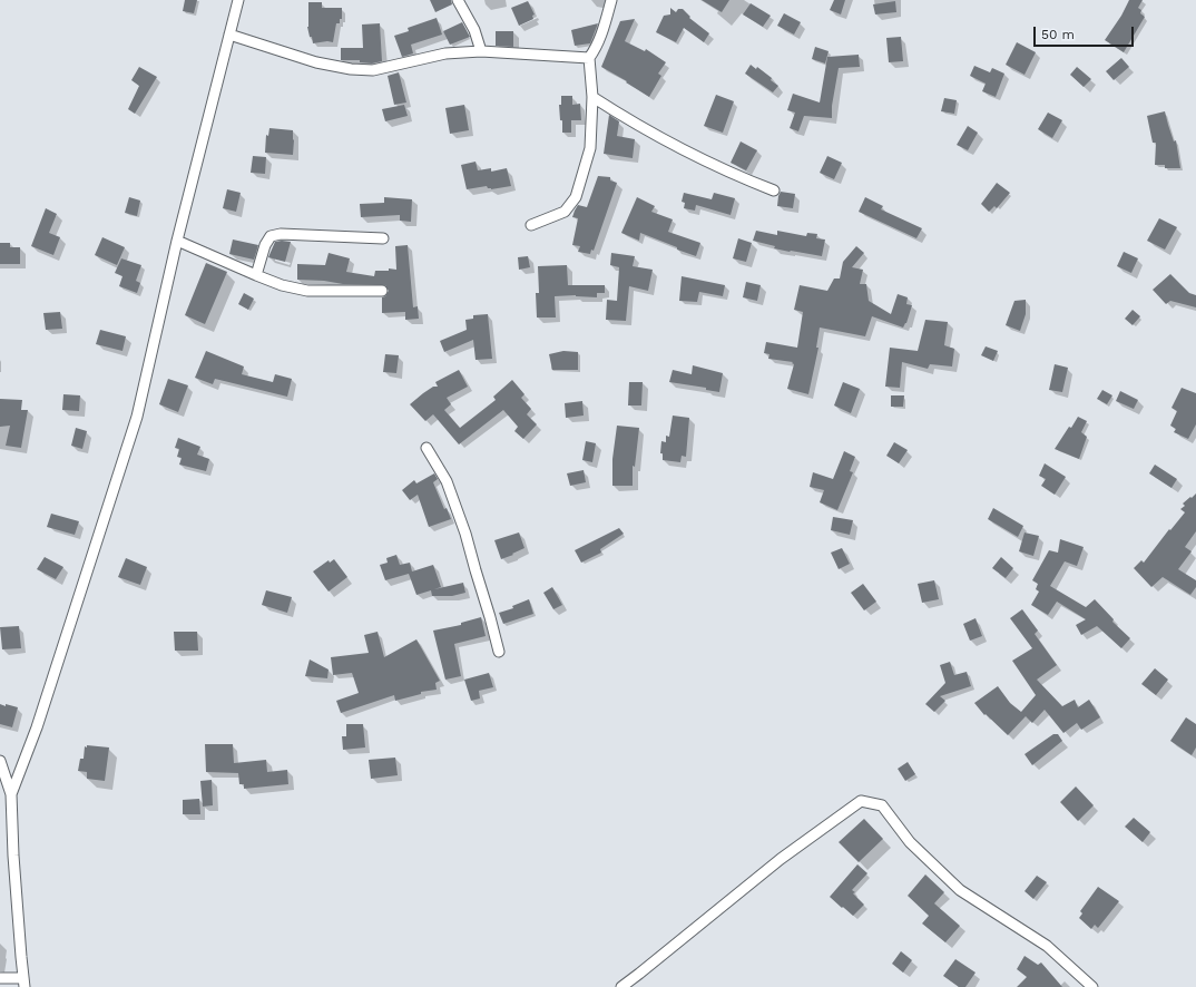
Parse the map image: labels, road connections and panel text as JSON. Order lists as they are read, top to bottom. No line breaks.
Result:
{"scale_bar":"50 m"}
